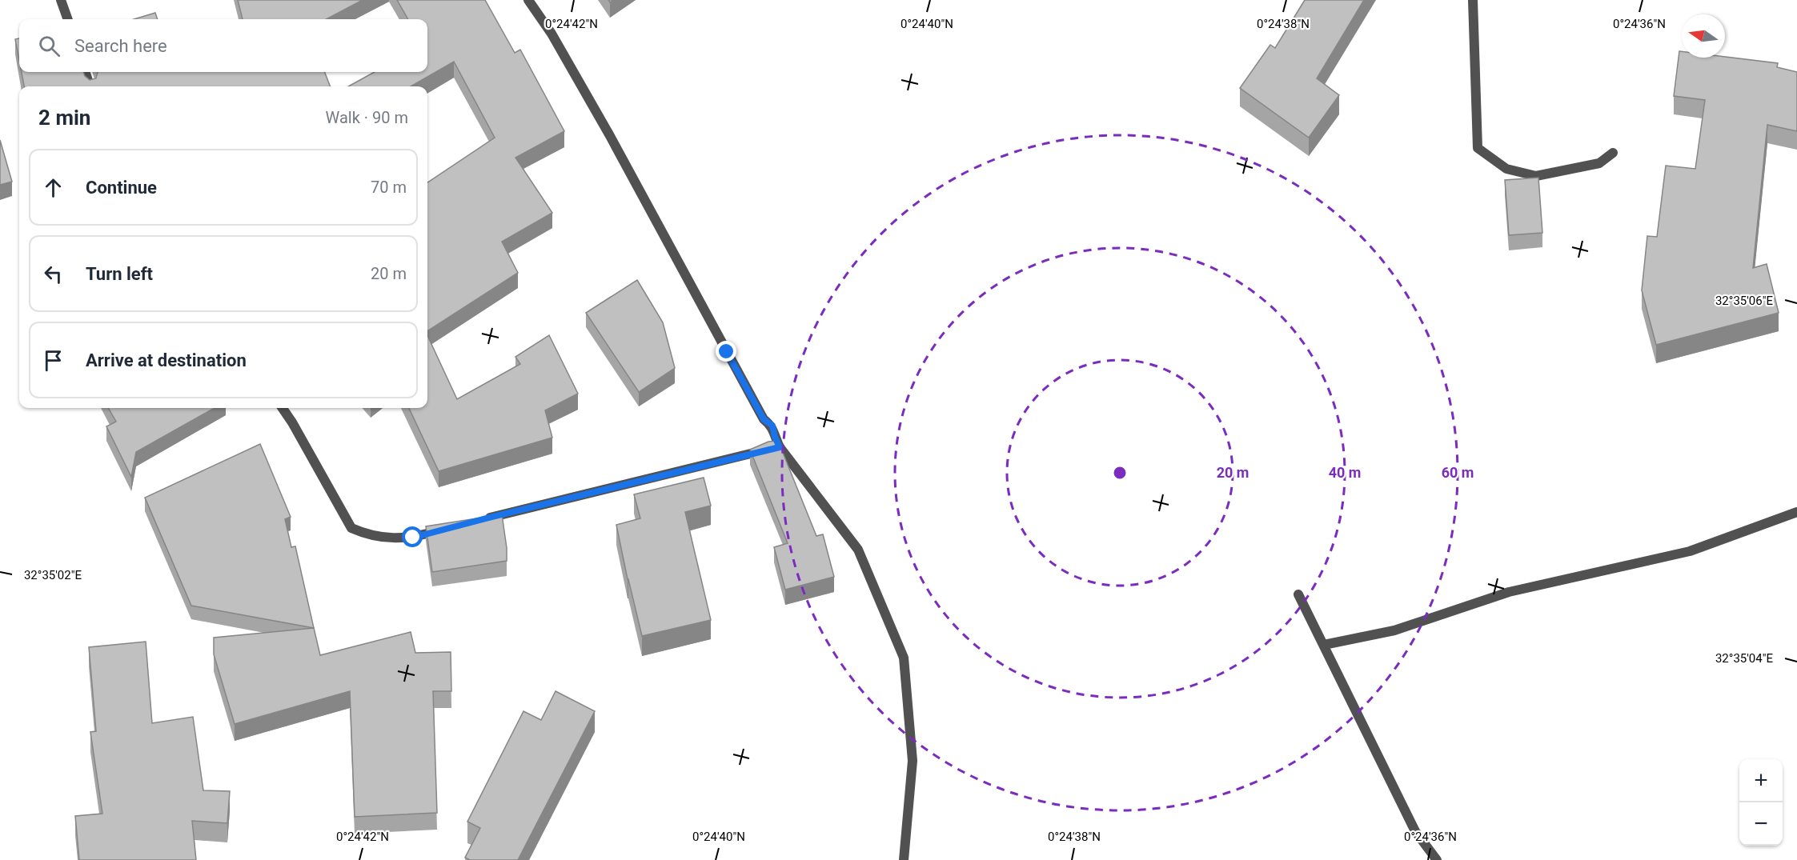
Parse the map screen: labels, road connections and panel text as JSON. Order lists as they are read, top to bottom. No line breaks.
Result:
{"north":"left","page":{"search":"Search here","heading":["2 min","Walk · 90 m"],"list":[["Continue","70 m"],["Turn left","20 m"],"Arrive at destination"],"map_buttons":["+","−"]},"coordinates":["0°24'42\"N","0°24'40\"N","0°24'38\"N","0°24'36\"N","32°35'06\"E","32°35'02\"E","32°35'04\"E"],"rings":["20 m","40 m","60 m"]}
